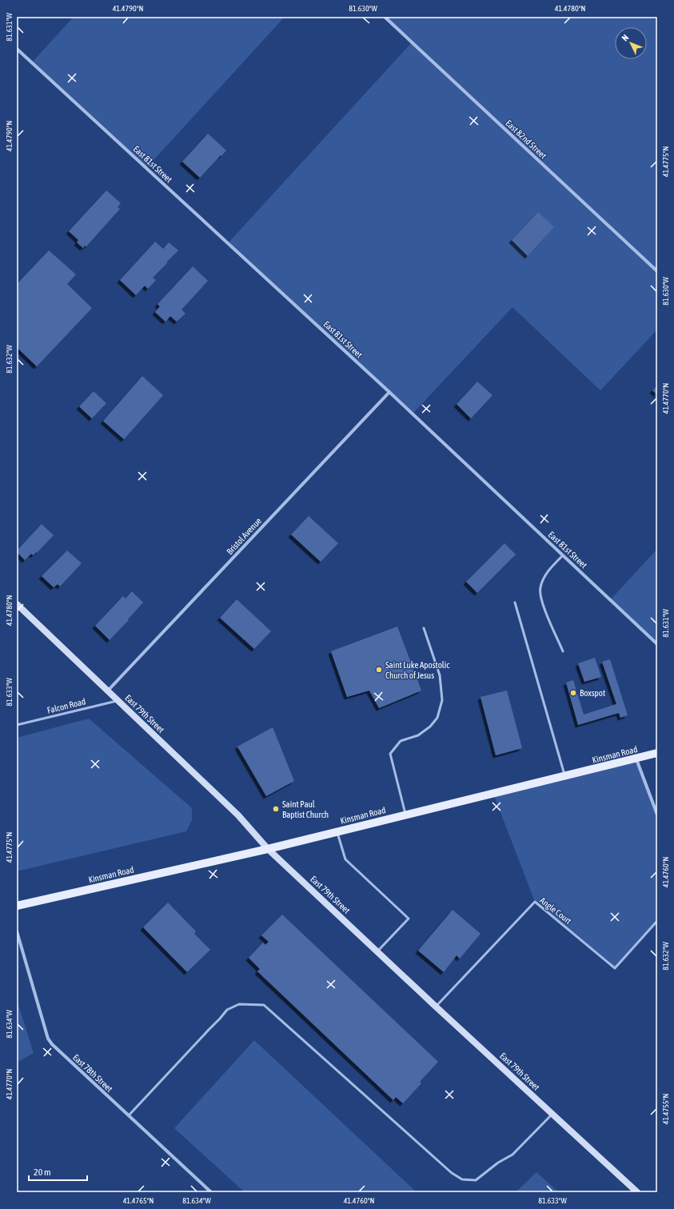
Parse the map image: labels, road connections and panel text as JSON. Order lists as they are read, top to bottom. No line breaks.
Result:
{"streets":{"main road":["East 79th Street","Kinsman Road"],"street":["East 82nd Street","East 81st Street","Bristol Avenue","East 78th Street"],"lane":["Falcon Road","Angle Court"]},"crossings":[["East 81st Street","Bristol Avenue"],["Bristol Avenue","East 79th Street"],["Falcon Road","East 79th Street"],["East 79th Street","Kinsman Road"],["East 79th Street","Angle Court"]],"places":["Saint Luke Apostolic Church of Jesus","Boxspot","Saint Paul Baptist Church"],"scale_bar":"20 m","north":"top left","coordinates":["41.4790°N","81.630°W","41.4780°N","81.631°W","41.4775°N","81.632°W","41.4770°N","81.633°W","41.4760°N","81.634°W","41.4755°N","41.4765°N"]}
